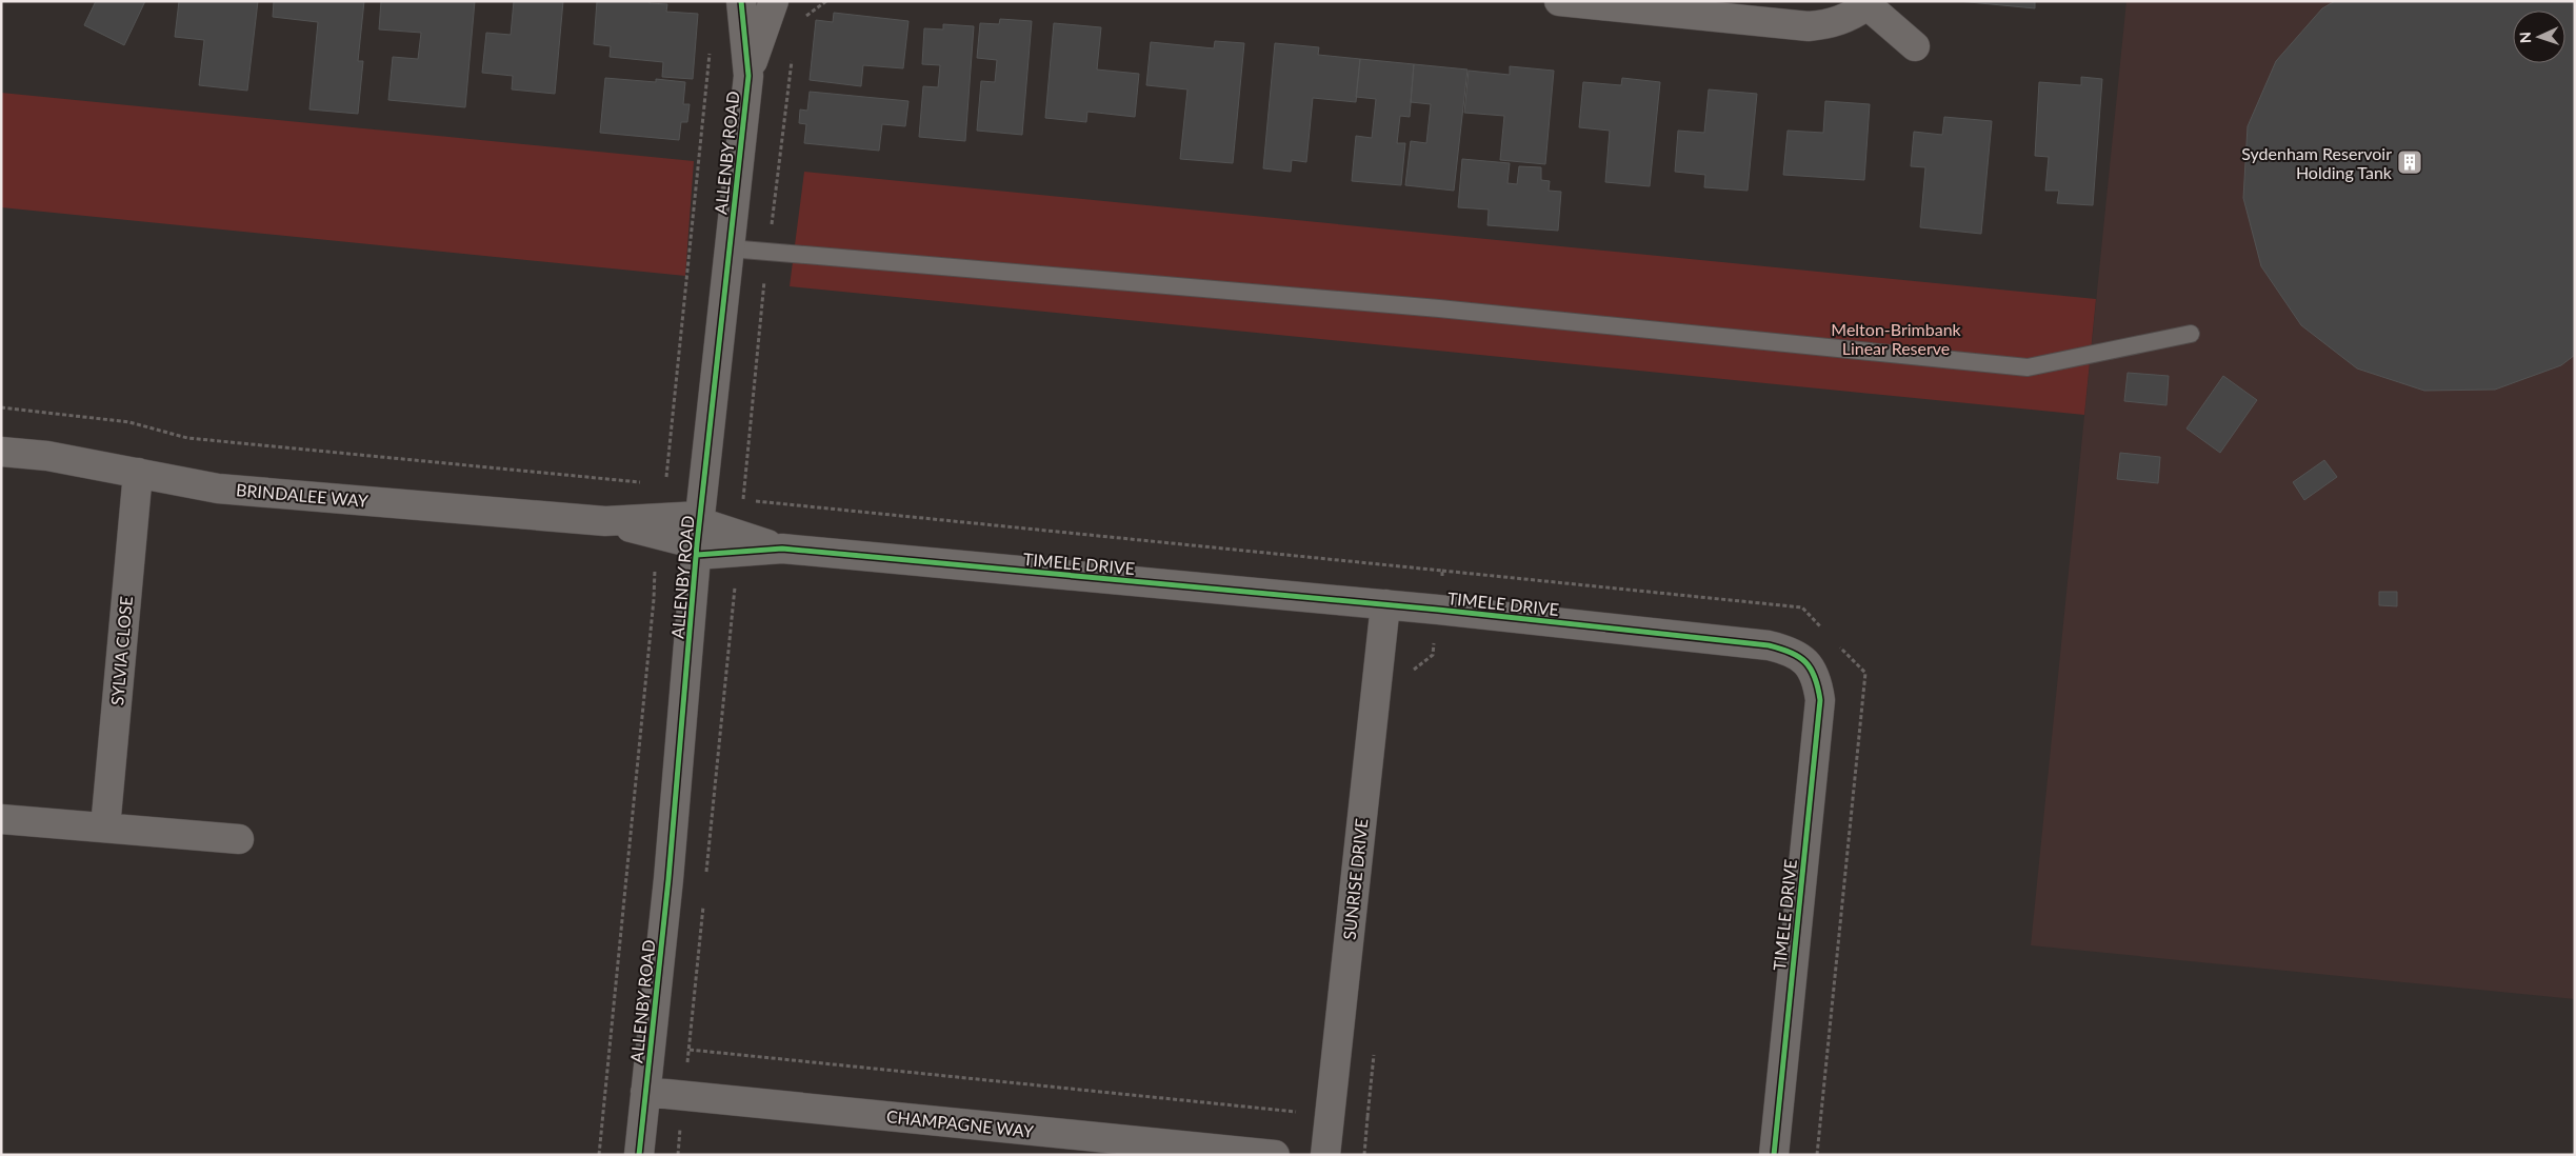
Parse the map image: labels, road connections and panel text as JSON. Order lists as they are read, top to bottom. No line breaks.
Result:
{"streets":{"street":["ALLENBY ROAD","BRINDALEE WAY","TIMELE DRIVE","SYLVIA CLOSE","SUNRISE DRIVE","CHAMPAGNE WAY"]},"crossings":[["ALLENBY ROAD","BRINDALEE WAY"],["ALLENBY ROAD","TIMELE DRIVE"],["ALLENBY ROAD","CHAMPAGNE WAY"],["BRINDALEE WAY","TIMELE DRIVE"],["BRINDALEE WAY","SYLVIA CLOSE"],["TIMELE DRIVE","SUNRISE DRIVE"]],"parks":["Melton-Brimbank Linear Reserve"],"places":{"building":["Sydenham Reservoir Holding Tank"]},"north":"left"}
